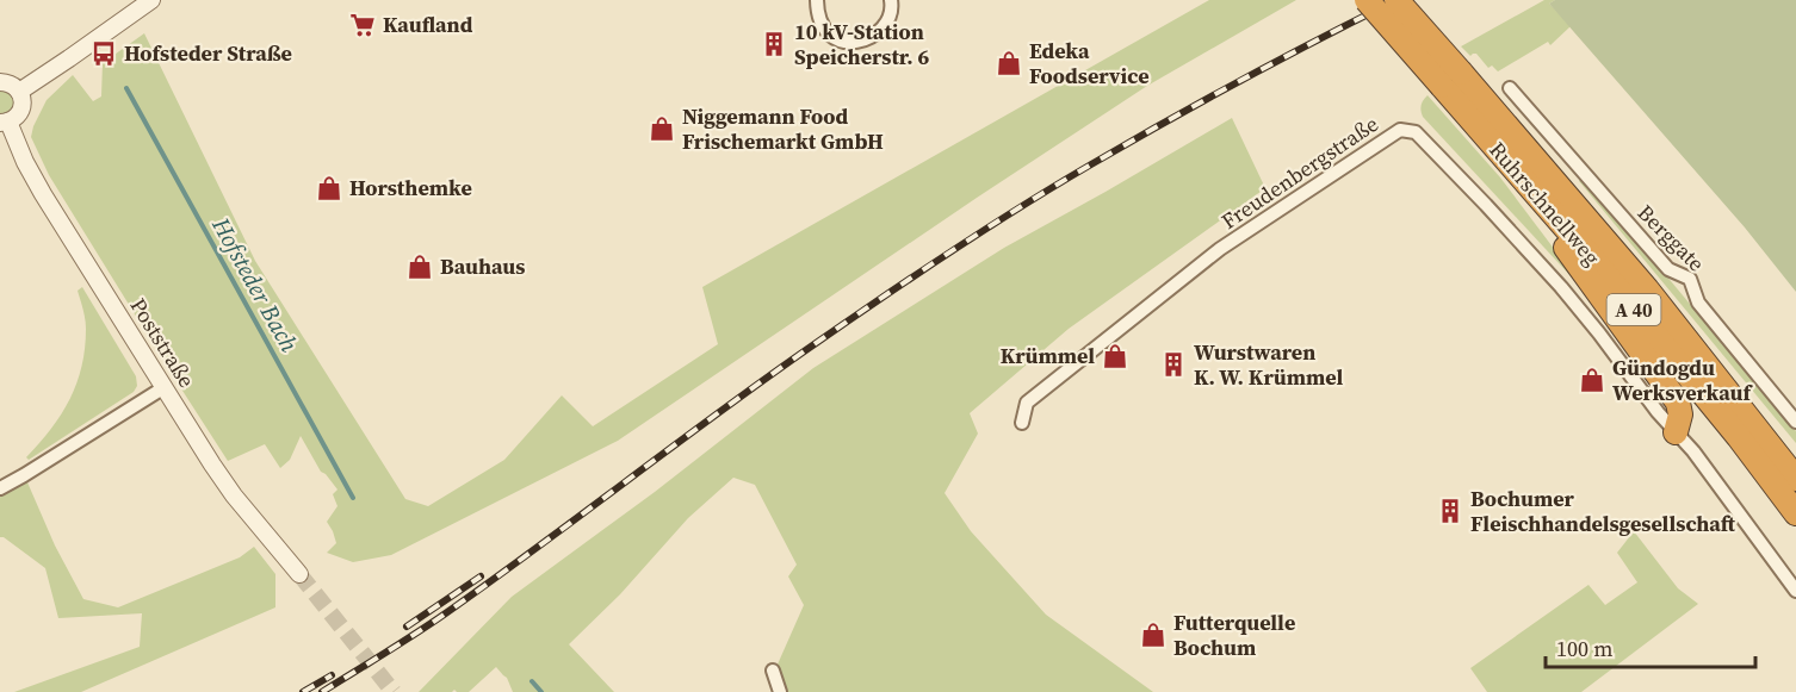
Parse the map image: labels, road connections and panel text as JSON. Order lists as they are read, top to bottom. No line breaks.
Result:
{"streets":{"highway":["Ruhrschnellweg","A 40"],"street":["Freudenbergstraße","Berggate","Poststraße"]},"water":["Hofsteder Bach"],"places":{"supermarket":["Kaufland"],"building":["10 kV-Station Speicherstr. 6","Wurstwaren K. W. Krümmel","Bochumer Fleischhandelsgesellschaft"],"bus stop":["Hofsteder Straße"],"shop":["Edeka Foodservice","Niggemann Food Frischemarkt GmbH","Horsthemke","Bauhaus","Krümmel","Gündogdu Werksverkauf","Futterquelle Bochum"]},"scale_bar":"100 m"}
